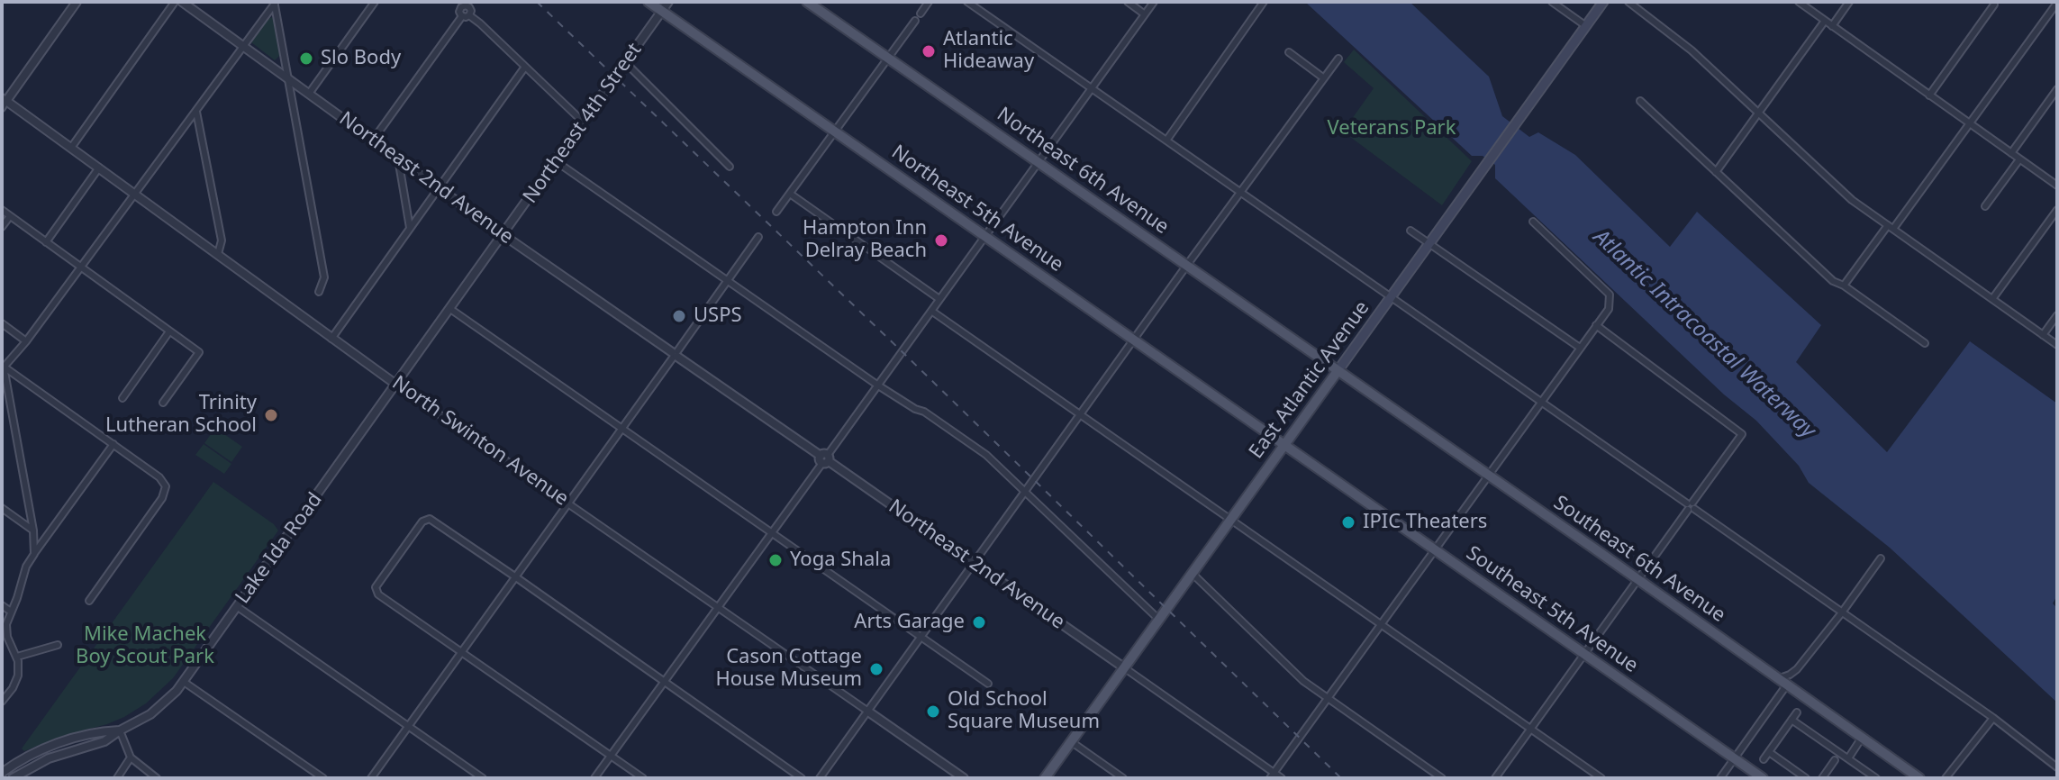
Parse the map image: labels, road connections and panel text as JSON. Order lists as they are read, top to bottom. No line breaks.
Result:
{"streets":{"main road":["Northeast 6th Avenue","Northeast 5th Avenue","East Atlantic Avenue","Southeast 6th Avenue","Southeast 5th Avenue"],"street":["Northeast 4th Street","Northeast 2nd Avenue","North Swinton Avenue","Lake Ida Road"]},"crossings":[["Northeast 4th Street","Northeast 2nd Avenue"],["Northeast 4th Street","Northeast 5th Avenue"],["Northeast 4th Street","North Swinton Avenue"],["Northeast 4th Street","Lake Ida Road"],["Northeast 6th Avenue","East Atlantic Avenue"],["Northeast 6th Avenue","Southeast 6th Avenue"],["Northeast 2nd Avenue","East Atlantic Avenue"],["Northeast 5th Avenue","East Atlantic Avenue"],["Northeast 5th Avenue","Southeast 5th Avenue"],["East Atlantic Avenue","Southeast 6th Avenue"],["East Atlantic Avenue","Southeast 5th Avenue"],["North Swinton Avenue","Lake Ida Road"]],"water":["Atlantic Intracoastal Waterway"],"parks":["Veterans Park","Mike Machek Boy Scout Park"],"places":["Atlantic Hideaway","Slo Body","Hampton Inn Delray Beach","USPS","Trinity Lutheran School","IPIC Theaters","Yoga Shala","Arts Garage","Cason Cottage House Museum","Old School Square Museum"]}
